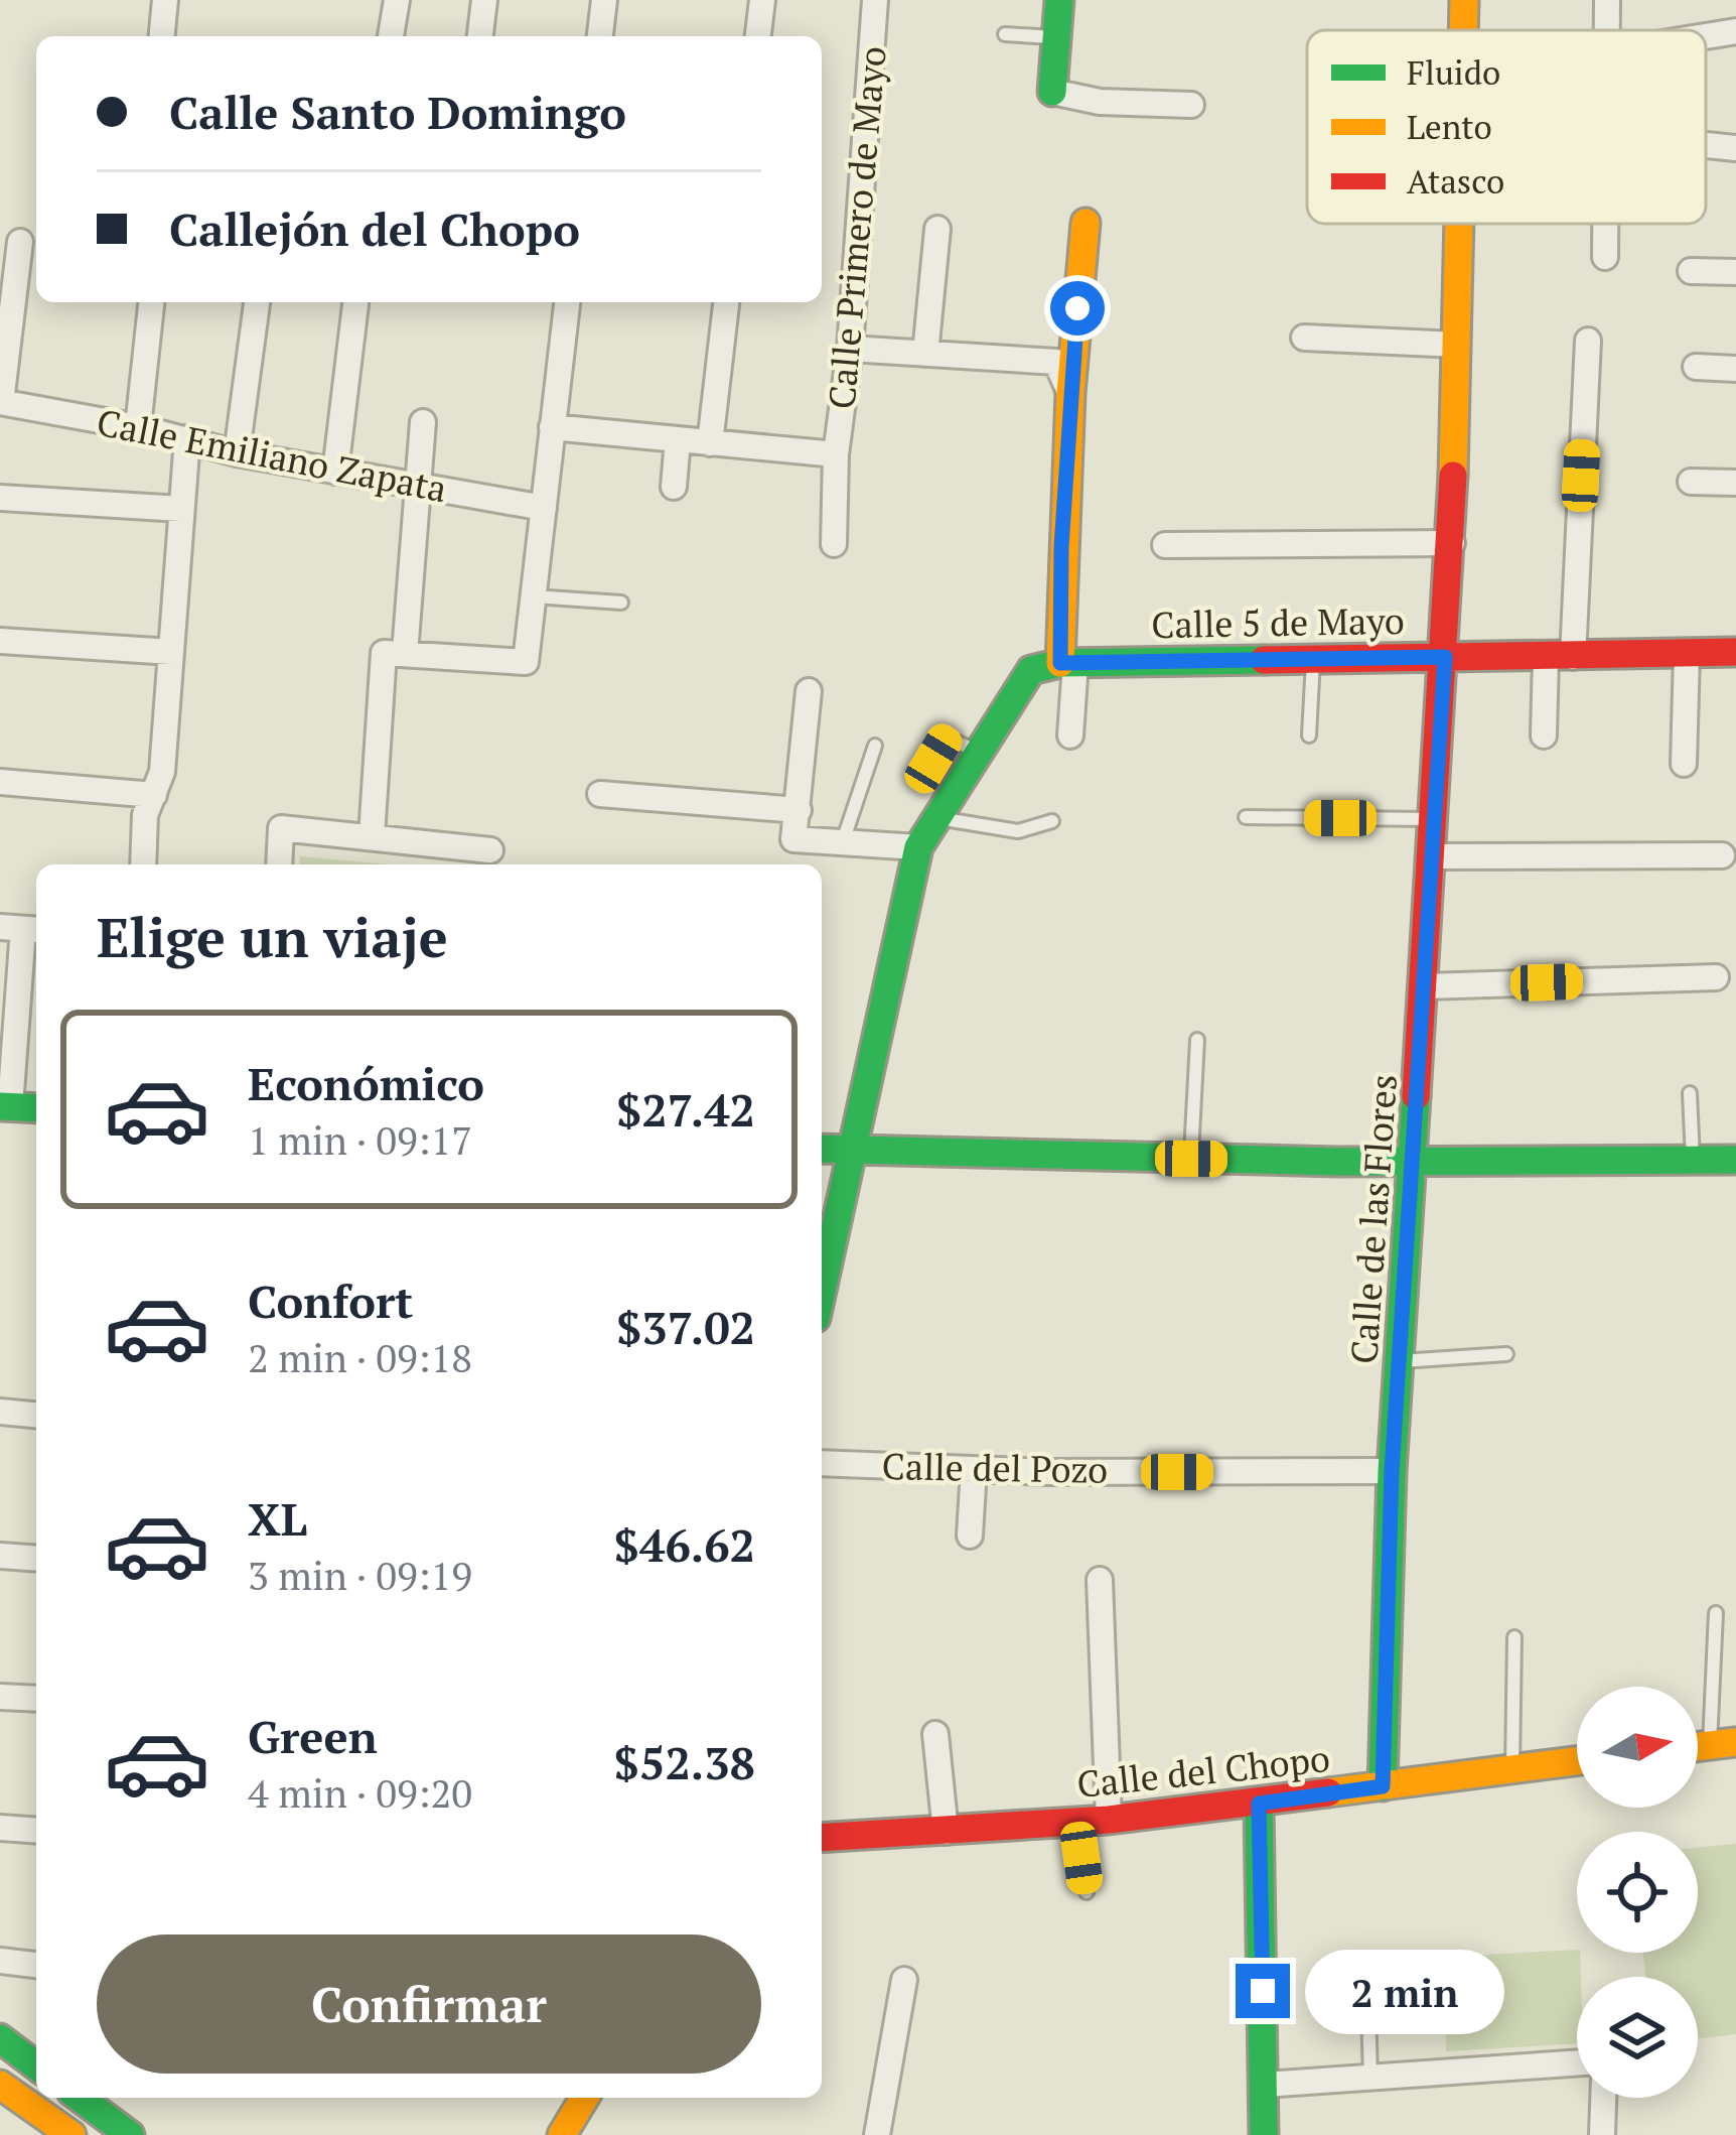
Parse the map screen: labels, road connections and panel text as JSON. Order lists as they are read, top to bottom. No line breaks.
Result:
{"streets":{"street":["Calle Primero de Mayo","Calle Emiliano Zapata","Calle 5 de Mayo","Calle de las Flores","Calle del Pozo","Calle del Chopo"]},"crossings":[["Calle 5 de Mayo","Calle de las Flores"],["Calle de las Flores","Calle del Pozo"],["Calle de las Flores","Calle del Chopo"]],"legend":["Fluido","Lento","Atasco"],"north":"right","page":{"banner":["Calle Santo Domingo","Callejón del Chopo"],"heading":"Elige un viaje","list":[{"name":"Económico","note":"1 min · 09:17","value":"$27.42"},{"name":"Confort","note":"2 min · 09:18","value":"$37.02"},{"name":"XL","note":"3 min · 09:19","value":"$46.62"},{"name":"Green","note":"4 min · 09:20","value":"$52.38"}],"buttons":"Confirmar","bubble":"2 min"}}
